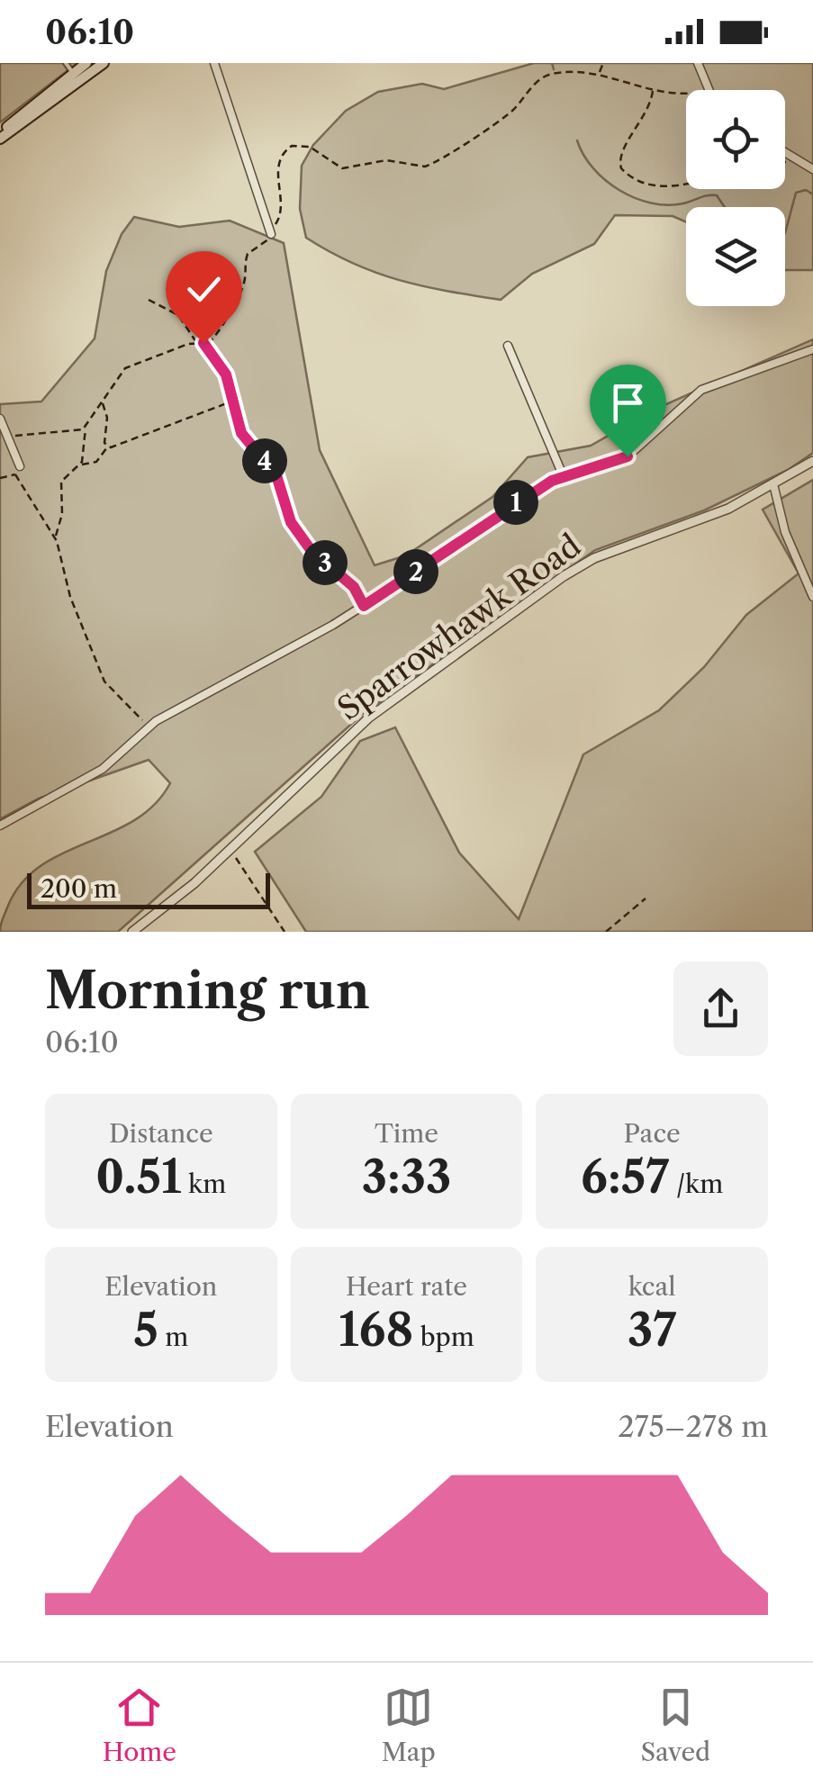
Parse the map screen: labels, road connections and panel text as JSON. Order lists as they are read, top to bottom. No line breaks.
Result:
{"streets":{"street":["Sparrowhawk Road"]},"scale_bar":"200 m","page":{"status":"06:10","pins":["4","1","3","2"],"scale":"200 m","heading":["Morning run","06:10"],"stats":[["Distance","0.51 km"],["Time","3:33"],["Pace","6:57 /km"],["Elevation","5 m"],["Heart rate","168 bpm"],["kcal","37"]],"chart":["Elevation","275–278 m"],"tabs":["Home","Map","Saved"]}}
